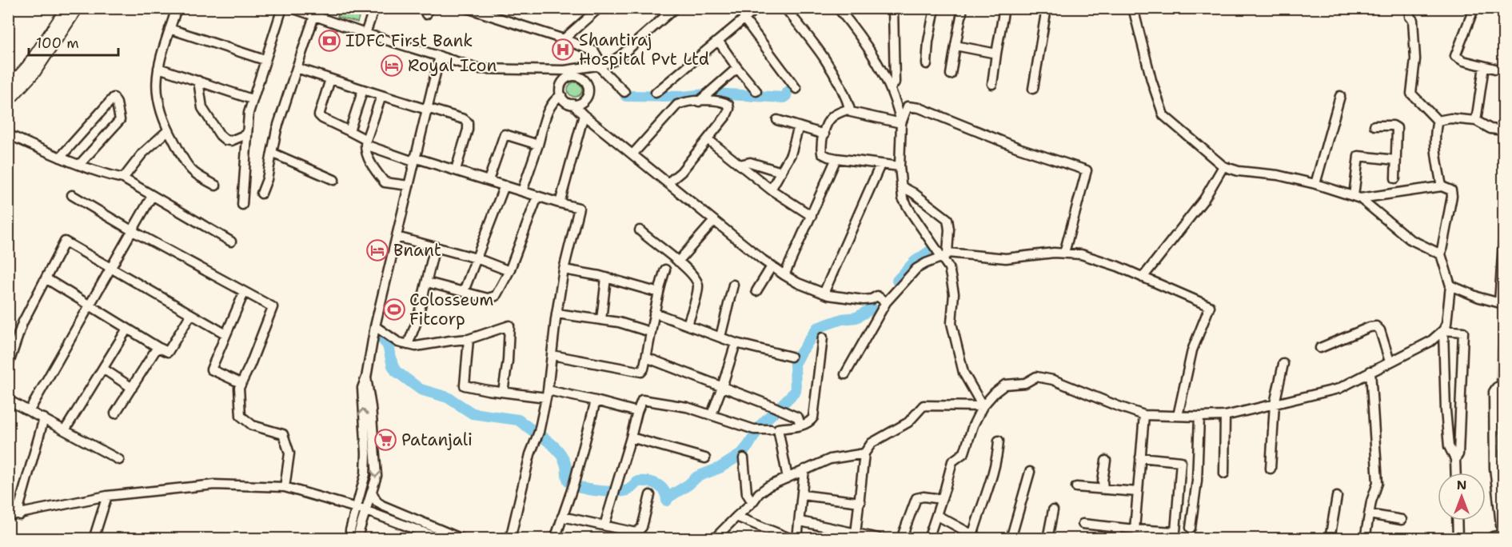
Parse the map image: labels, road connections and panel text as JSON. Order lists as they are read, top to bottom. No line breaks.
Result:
{"places":{"bank":["IDFC First Bank"],"hospital":["Shantiraj Hospital Pvt Ltd"],"hotel":["Royal Icon","Bnant"],"sports":["Colosseum Fitcorp"],"supermarket":["Patanjali"]},"scale_bar":"100 m","north":"top"}
